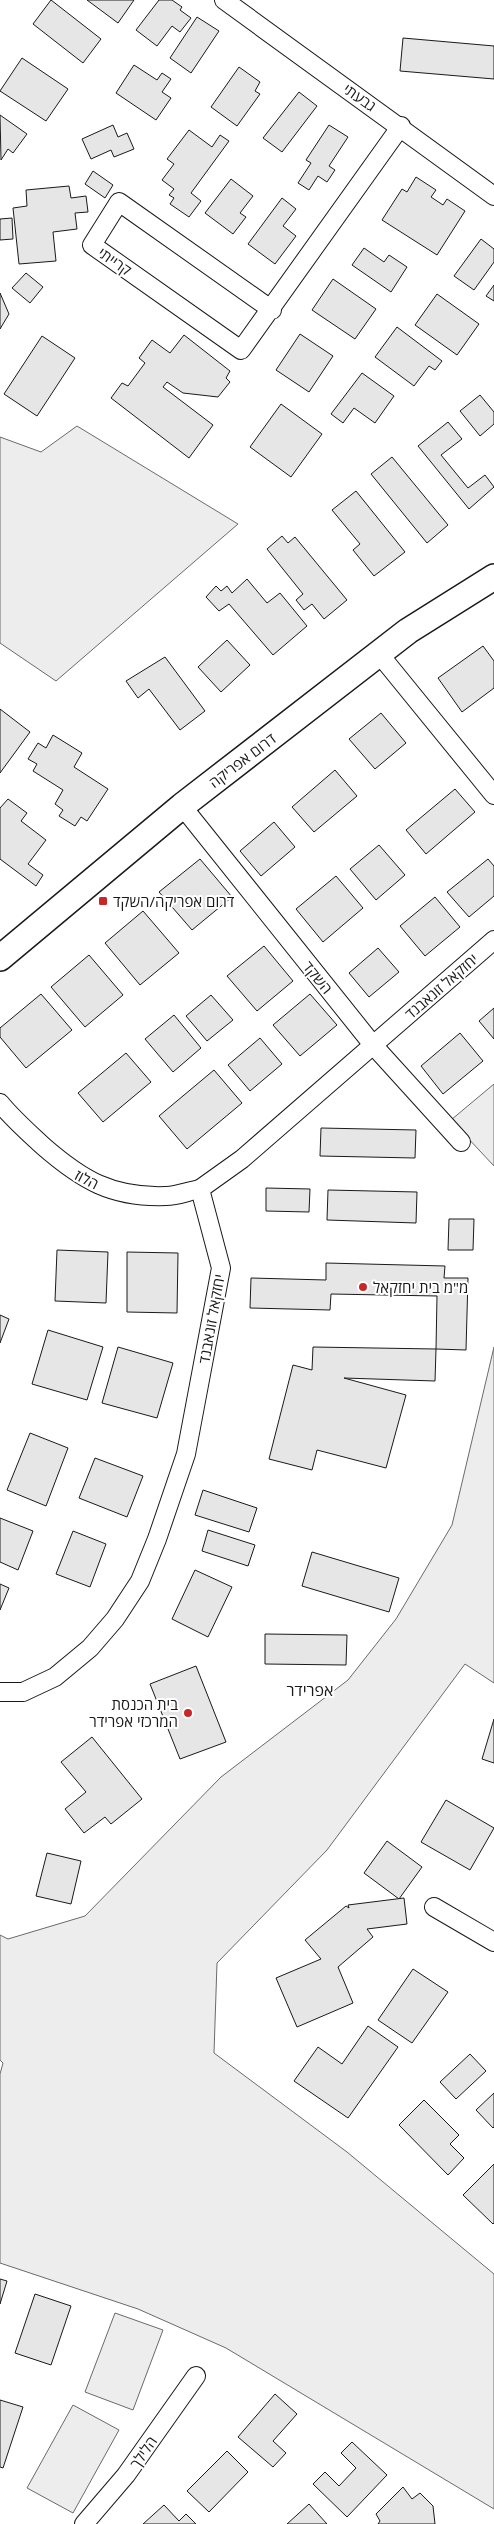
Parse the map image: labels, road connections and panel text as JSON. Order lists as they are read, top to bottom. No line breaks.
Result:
{"streets":{"street":["גבעתי","קרייתי","דרום אפריקה","השקד","יחזקאל זונאבנד","הלוז","הלילך"]},"crossings":[["גבעתי","קרייתי"],["דרום אפריקה","השקד"],["השקד","יחזקאל זונאבנד"],["יחזקאל זונאבנד","הלוז"]],"districts":["אפרידר"],"places":{"transit":["דרום אפריקה/השקד"],"other":["מ\"מ בית יחזקאל","בית הכנסת המרכזי אפרידר"]}}
